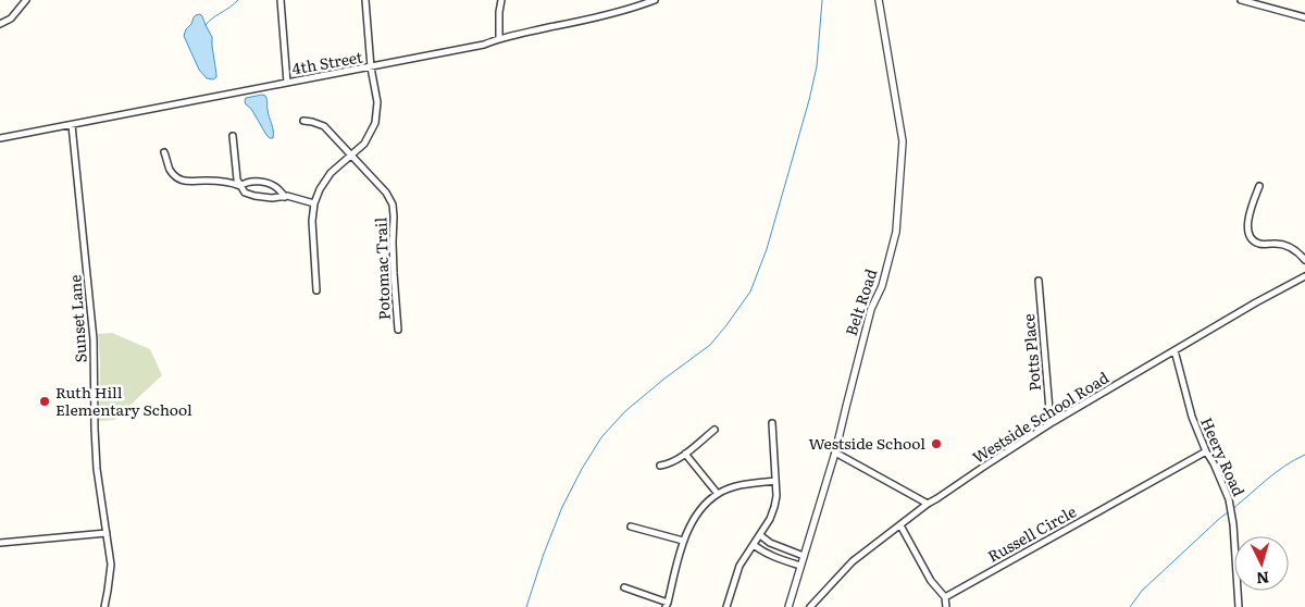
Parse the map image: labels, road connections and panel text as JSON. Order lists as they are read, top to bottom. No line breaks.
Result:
{"streets":{"street":["4th Street","Potomac Trail","Belt Road","Sunset Lane","Potts Place","Westside School Road","Heery Road","Russell Circle"]},"crossings":[["4th Street","Sunset Lane"],["Potts Place","Westside School Road"],["Westside School Road","Heery Road"],["Heery Road","Russell Circle"]],"places":["Ruth Hill Elementary School","Westside School"],"north":"bottom"}
